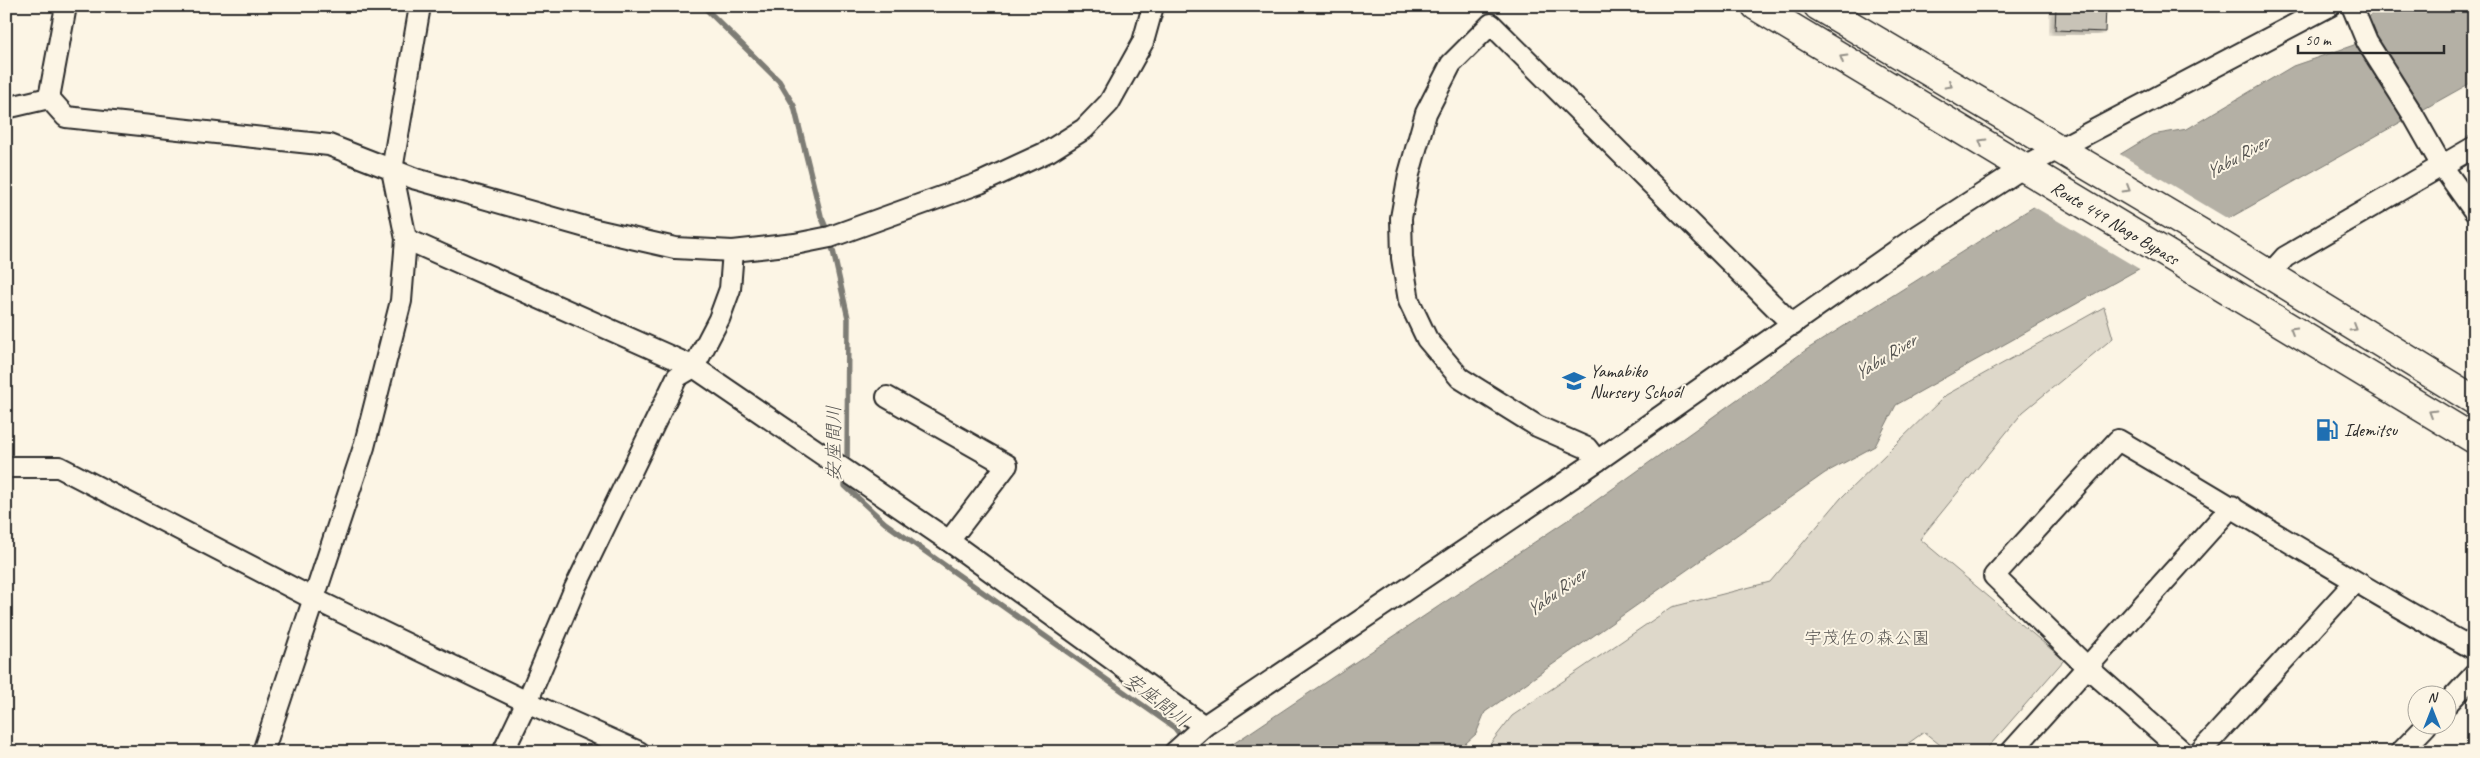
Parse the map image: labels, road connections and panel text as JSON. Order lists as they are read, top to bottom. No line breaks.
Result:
{"streets":{"highway":["Route 449 Nago Bypass"]},"water":["Yabu River","安座間川"],"parks":["宇茂佐の森公園"],"places":{"school or university":["Yamabiko Nursery School"],"fuel station":["Idemitsu"]},"scale_bar":"50 m","north":"top"}
